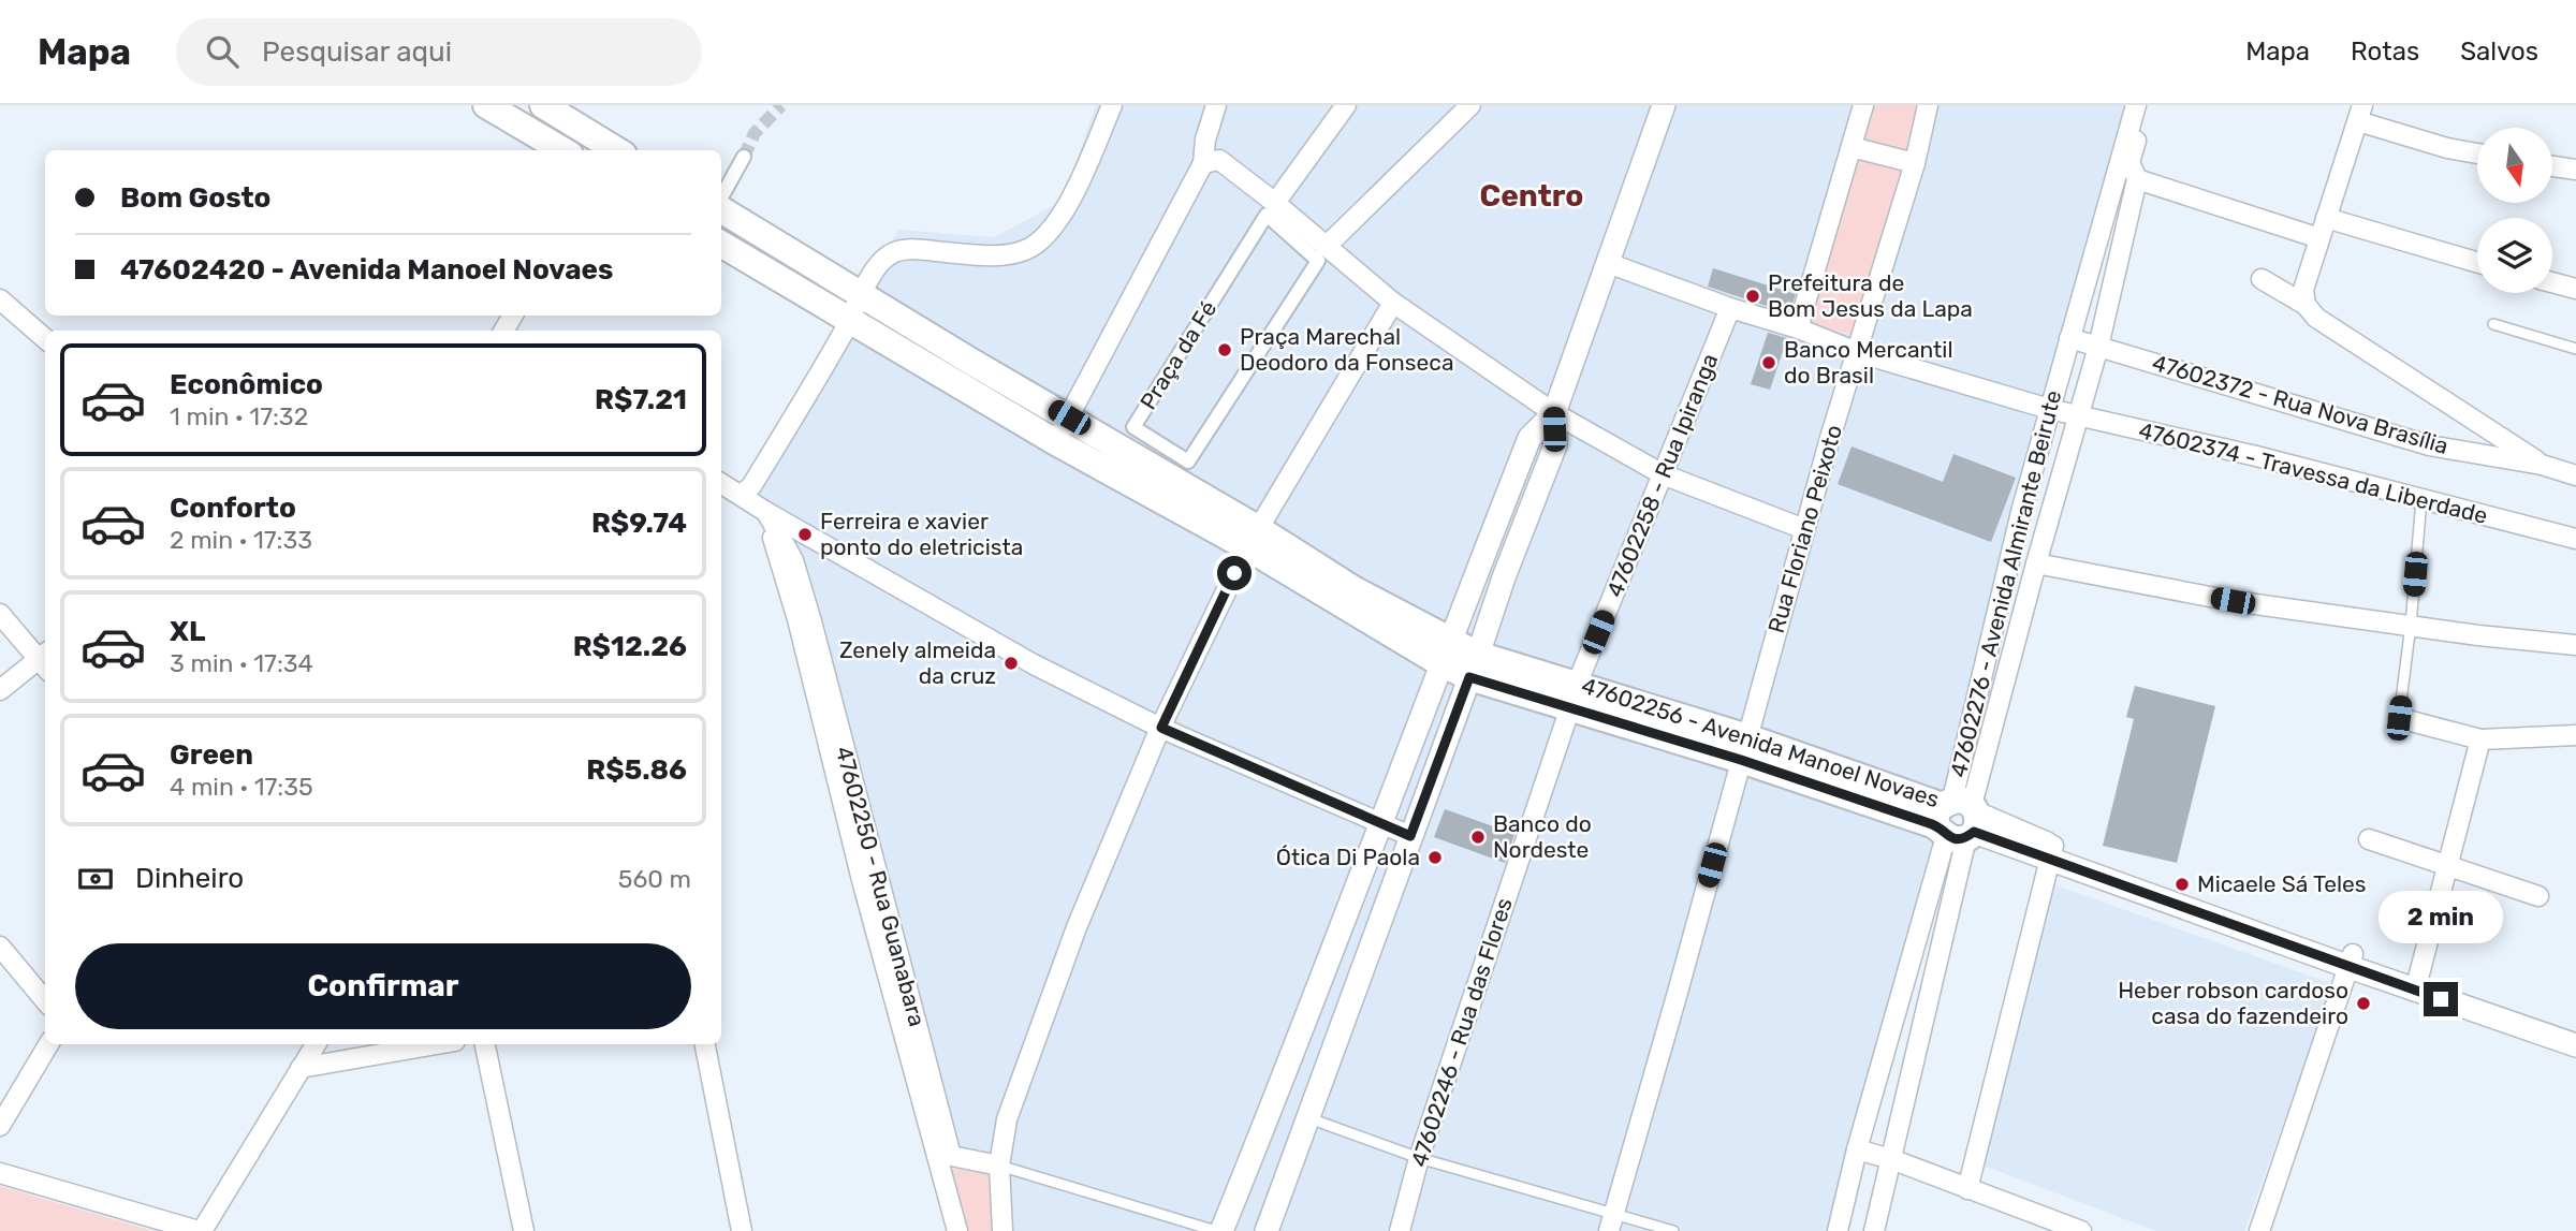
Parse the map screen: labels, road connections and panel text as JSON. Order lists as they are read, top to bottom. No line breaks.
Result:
{"streets":{"main road":["47602256 - Avenida Manoel Novaes"],"street":["Praça da Fé","47602372 - Rua Nova Brasília","47602374 - Travessa da Liberdade","47602258 - Rua Ipiranga","Rua Floriano Peixoto","47602276 - Avenida Almirante Beirute","47602246 - Rua das Flores"]},"crossings":[["47602372 - Rua Nova Brasília","47602276 - Avenida Almirante Beirute"],["47602374 - Travessa da Liberdade","47602258 - Rua Ipiranga"],["47602374 - Travessa da Liberdade","Rua Floriano Peixoto"],["47602374 - Travessa da Liberdade","47602276 - Avenida Almirante Beirute"],["47602258 - Rua Ipiranga","47602256 - Avenida Manoel Novaes"],["47602258 - Rua Ipiranga","47602246 - Rua das Flores"],["Rua Floriano Peixoto","47602256 - Avenida Manoel Novaes"],["47602276 - Avenida Almirante Beirute","47602256 - Avenida Manoel Novaes"],["47602256 - Avenida Manoel Novaes","47602246 - Rua das Flores"]],"districts":["Centro"],"places":["Prefeitura de Bom Jesus da Lapa","Praça Marechal Deodoro da Fonseca","Banco Mercantil do Brasil","Ferreira e xavier ponto do eletricista","Zenely almeida da cruz","Banco do Nordeste","Ótica Di Paola","Micaele Sá Teles","Heber robson cardoso casa do fazendeiro"],"north":"bottom","page":{"header":"Mapa","search":"Pesquisar aqui","nav":["Mapa","Rotas","Salvos"],"banner":["Bom Gosto","47602420 - Avenida Manoel Novaes"],"list":[{"name":"Econômico","note":"1 min · 17:32","value":"R$7.21"},{"name":"Conforto","note":"2 min · 17:33","value":"R$9.74"},{"name":"XL","note":"3 min · 17:34","value":"R$12.26"},{"name":"Green","note":"4 min · 17:35","value":"R$5.86"}],"pay":["Dinheiro","560 m"],"bubble":"2 min","buttons":"Confirmar"}}
